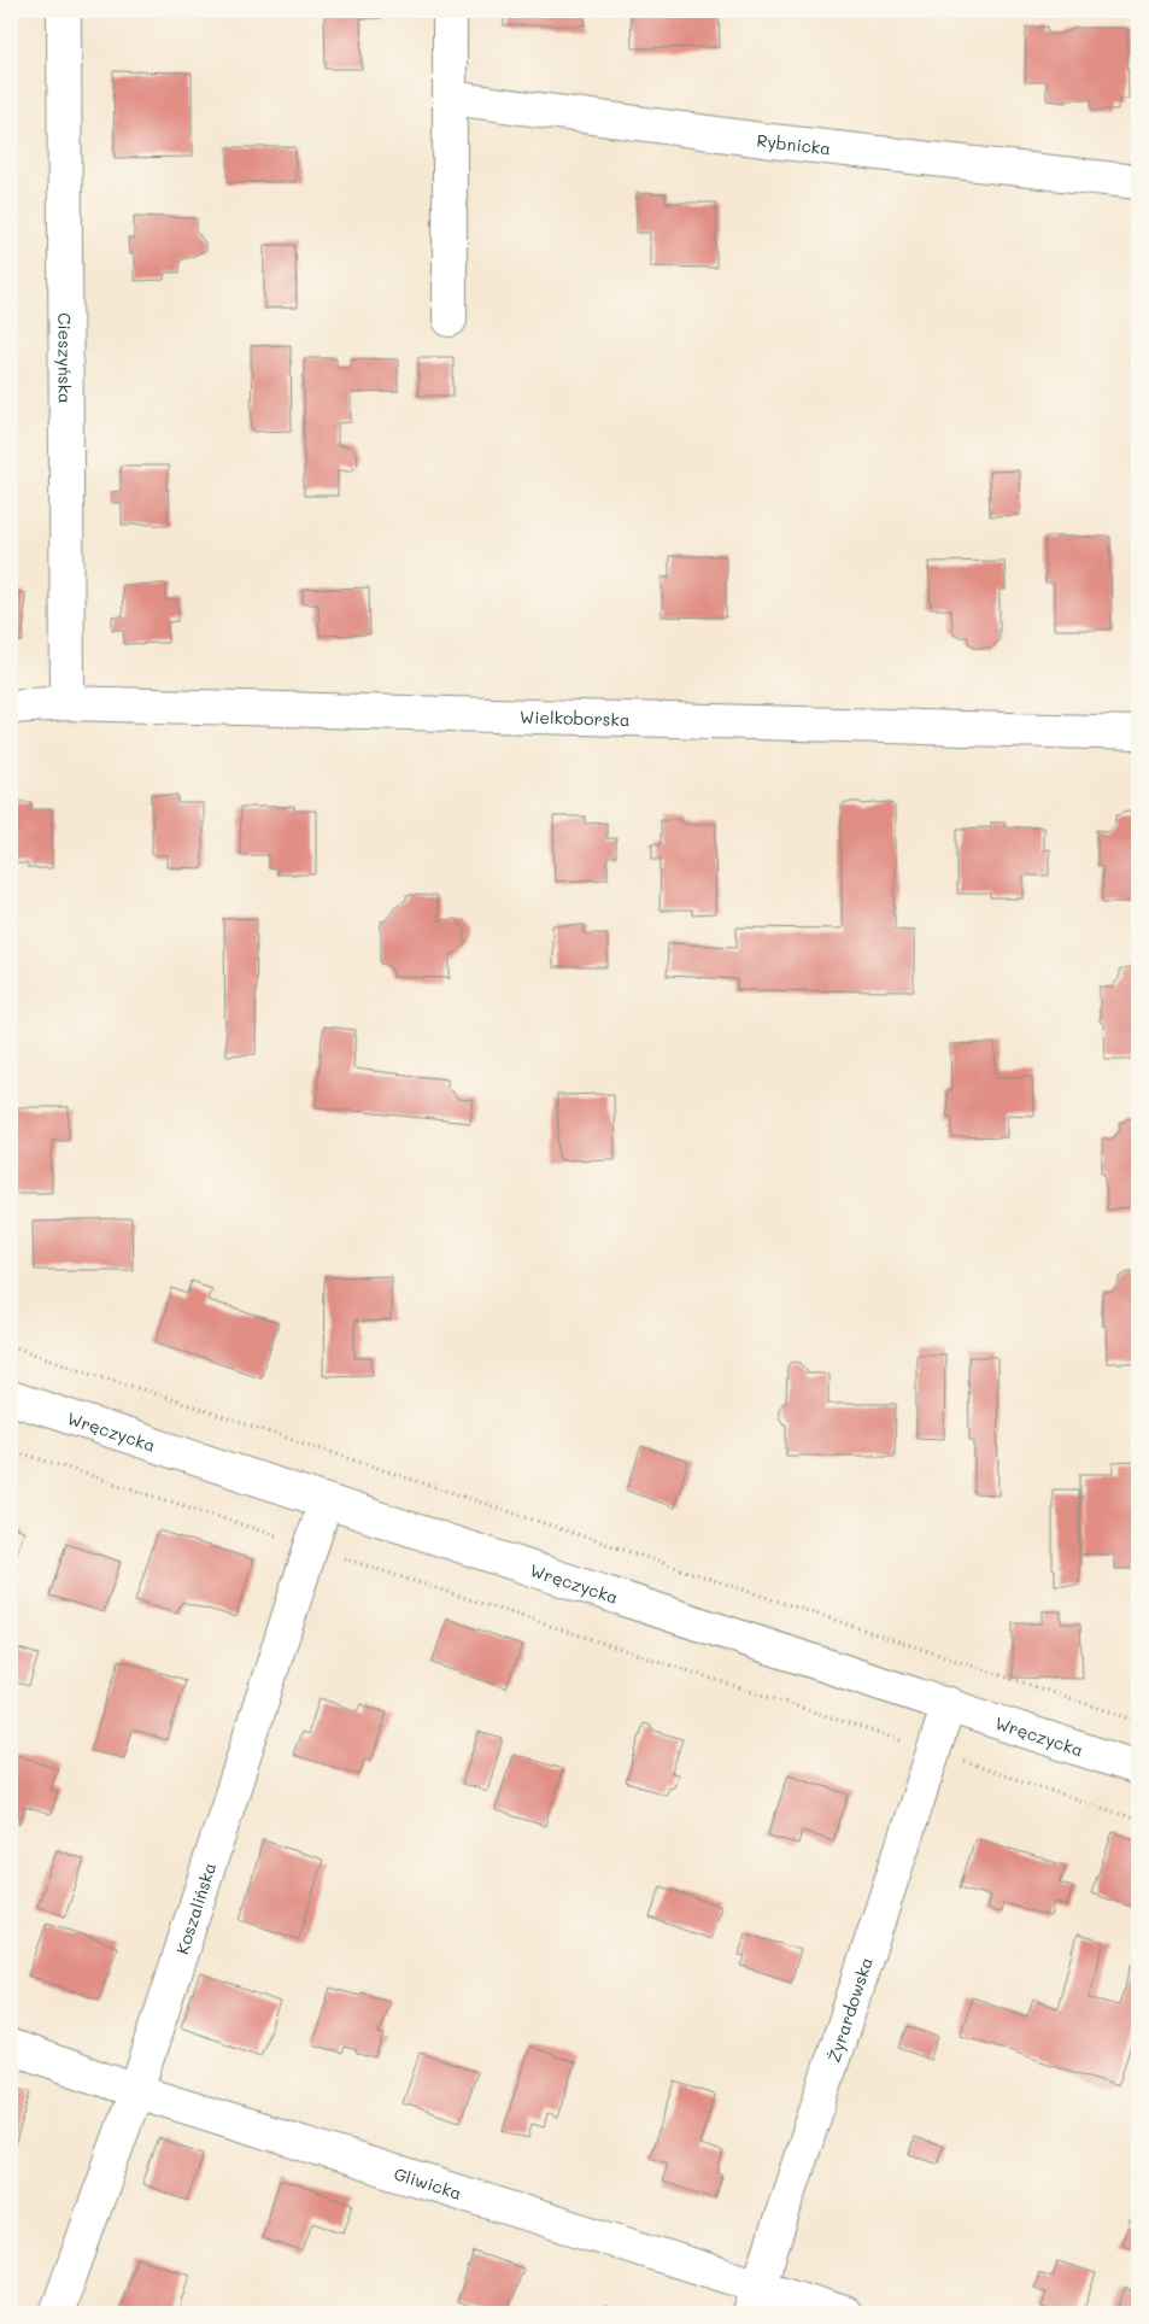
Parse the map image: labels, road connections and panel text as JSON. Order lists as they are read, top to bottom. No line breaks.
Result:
{"streets":{"street":["Rybnicka","Cieszyńska","Wielkoborska","Wręczycka","Koszalińska","Żyrardowska","Gliwicka"]},"crossings":[["Cieszyńska","Wielkoborska"],["Wręczycka","Koszalińska"],["Wręczycka","Żyrardowska"],["Koszalińska","Gliwicka"],["Żyrardowska","Gliwicka"]]}
